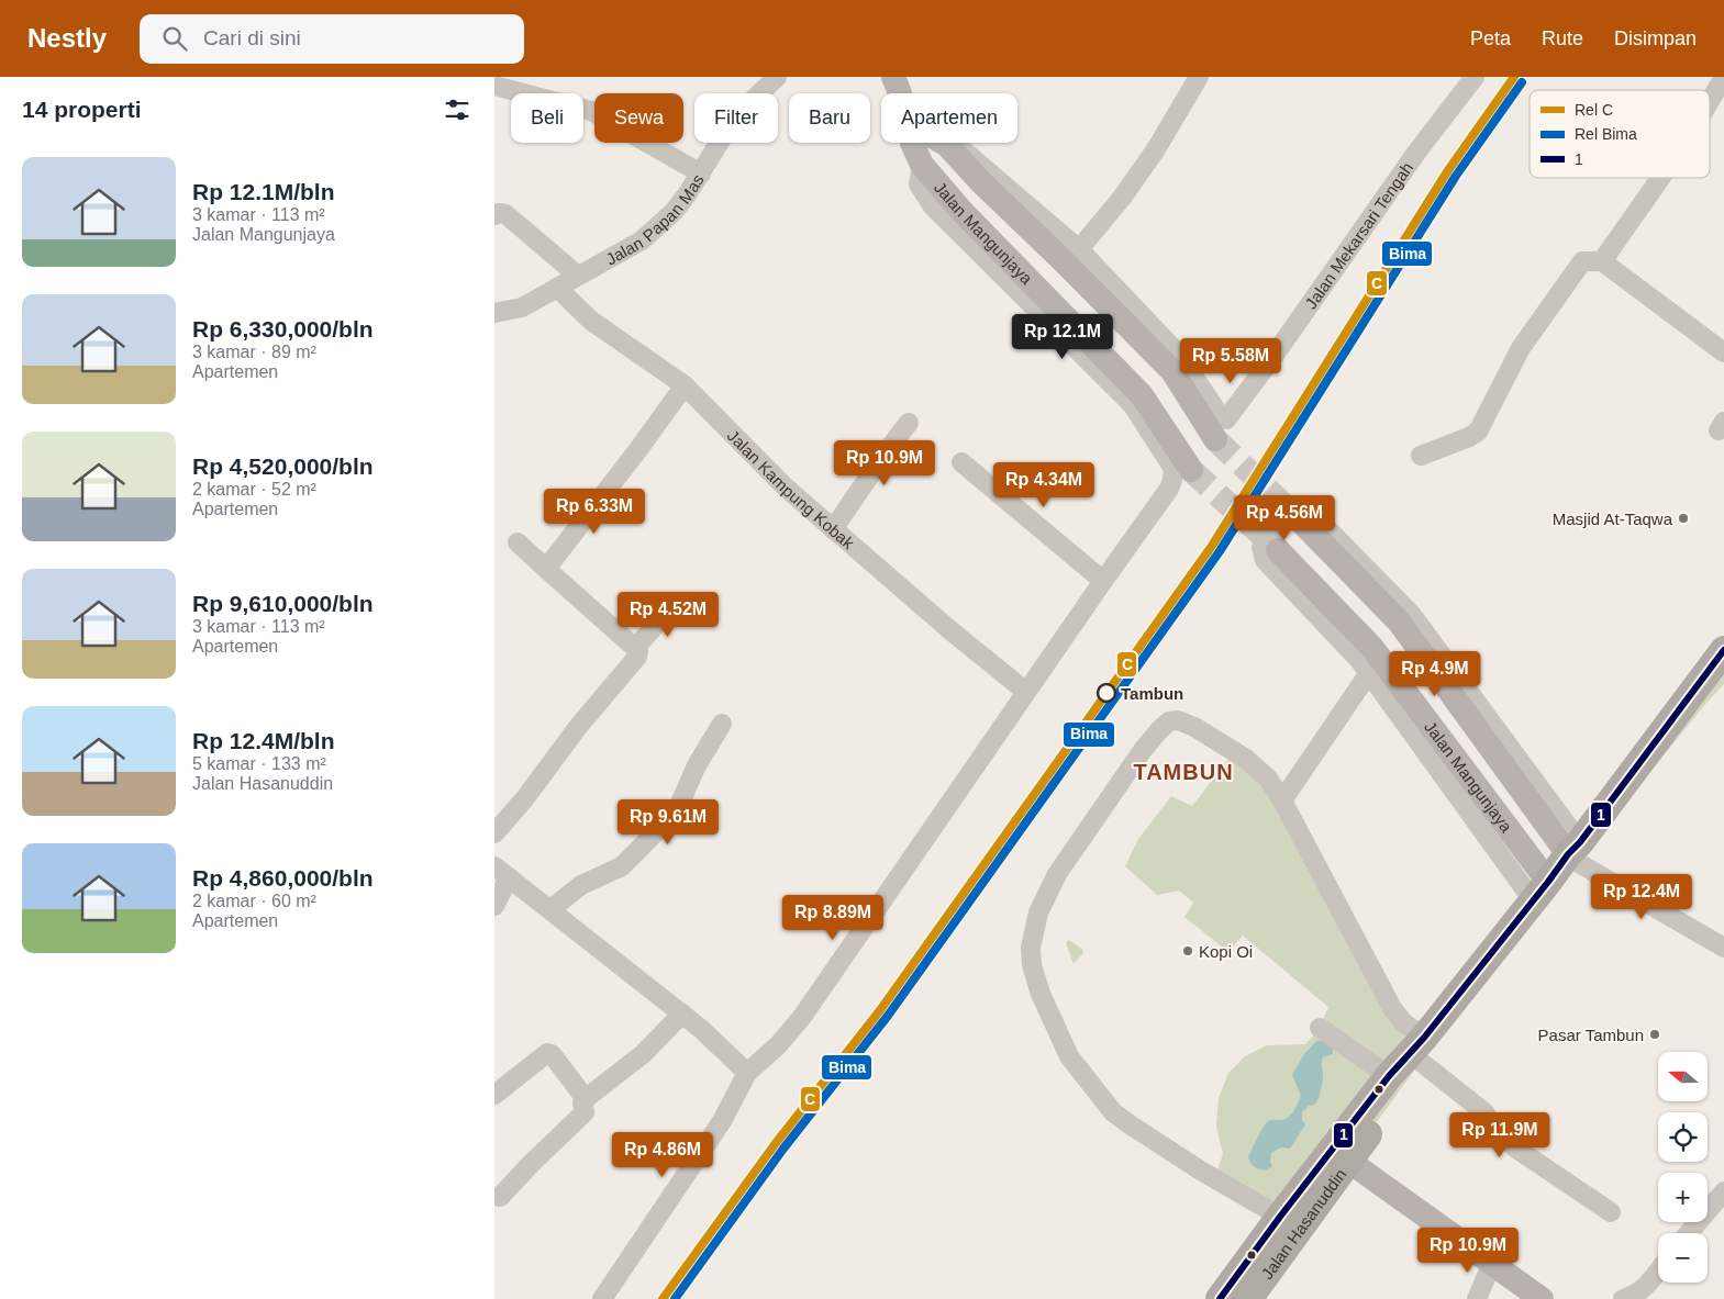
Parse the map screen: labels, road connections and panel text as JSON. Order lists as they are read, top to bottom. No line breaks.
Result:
{"streets":{"highway":["Jalan Hasanuddin"],"main road":["Jalan Mangunjaya"],"street":["Jalan Papan Mas","Jalan Mekarsari Tengah","Jalan Kampung Kobak"]},"crossings":[["Jalan Papan Mas","Jalan Kampung Kobak"],["Jalan Mangunjaya","Jalan Mekarsari Tengah"],["Jalan Mangunjaya","Jalan Hasanuddin"]],"districts":["TAMBUN"],"places":["Masjid At-Taqwa","Tambun","Kopi Oi","Pasar Tambun"],"lines":["rail line C","rail line Bima","transit line 1"],"legend":["Rel C","Rel Bima","1"],"north":"left","page":{"header":"Nestly","search":"Cari di sini","nav":["Peta","Rute","Disimpan"],"heading":"14 properti","chip":["Beli","Sewa","Filter","Baru","Apartemen"],"list":[{"name":"Rp 12.1M/bln","note":"3 kamar · 113 m² · Jalan Mangunjaya"},{"name":"Rp 6,330,000/bln","note":"3 kamar · 89 m² · Apartemen"},{"name":"Rp 4,520,000/bln","note":"2 kamar · 52 m² · Apartemen"},{"name":"Rp 9,610,000/bln","note":"3 kamar · 113 m² · Apartemen"},{"name":"Rp 12.4M/bln","note":"5 kamar · 133 m² · Jalan Hasanuddin"},{"name":"Rp 4,860,000/bln","note":"2 kamar · 60 m² · Apartemen"}],"price":["Rp 12.1M","Rp 5.58M","Rp 10.9M","Rp 4.34M","Rp 6.33M","Rp 4.56M","Rp 4.52M","Rp 4.9M","Rp 9.61M","Rp 12.4M","Rp 8.89M","Rp 11.9M","Rp 4.86M","Rp 10.9M"],"map_buttons":["+","−"]}}
